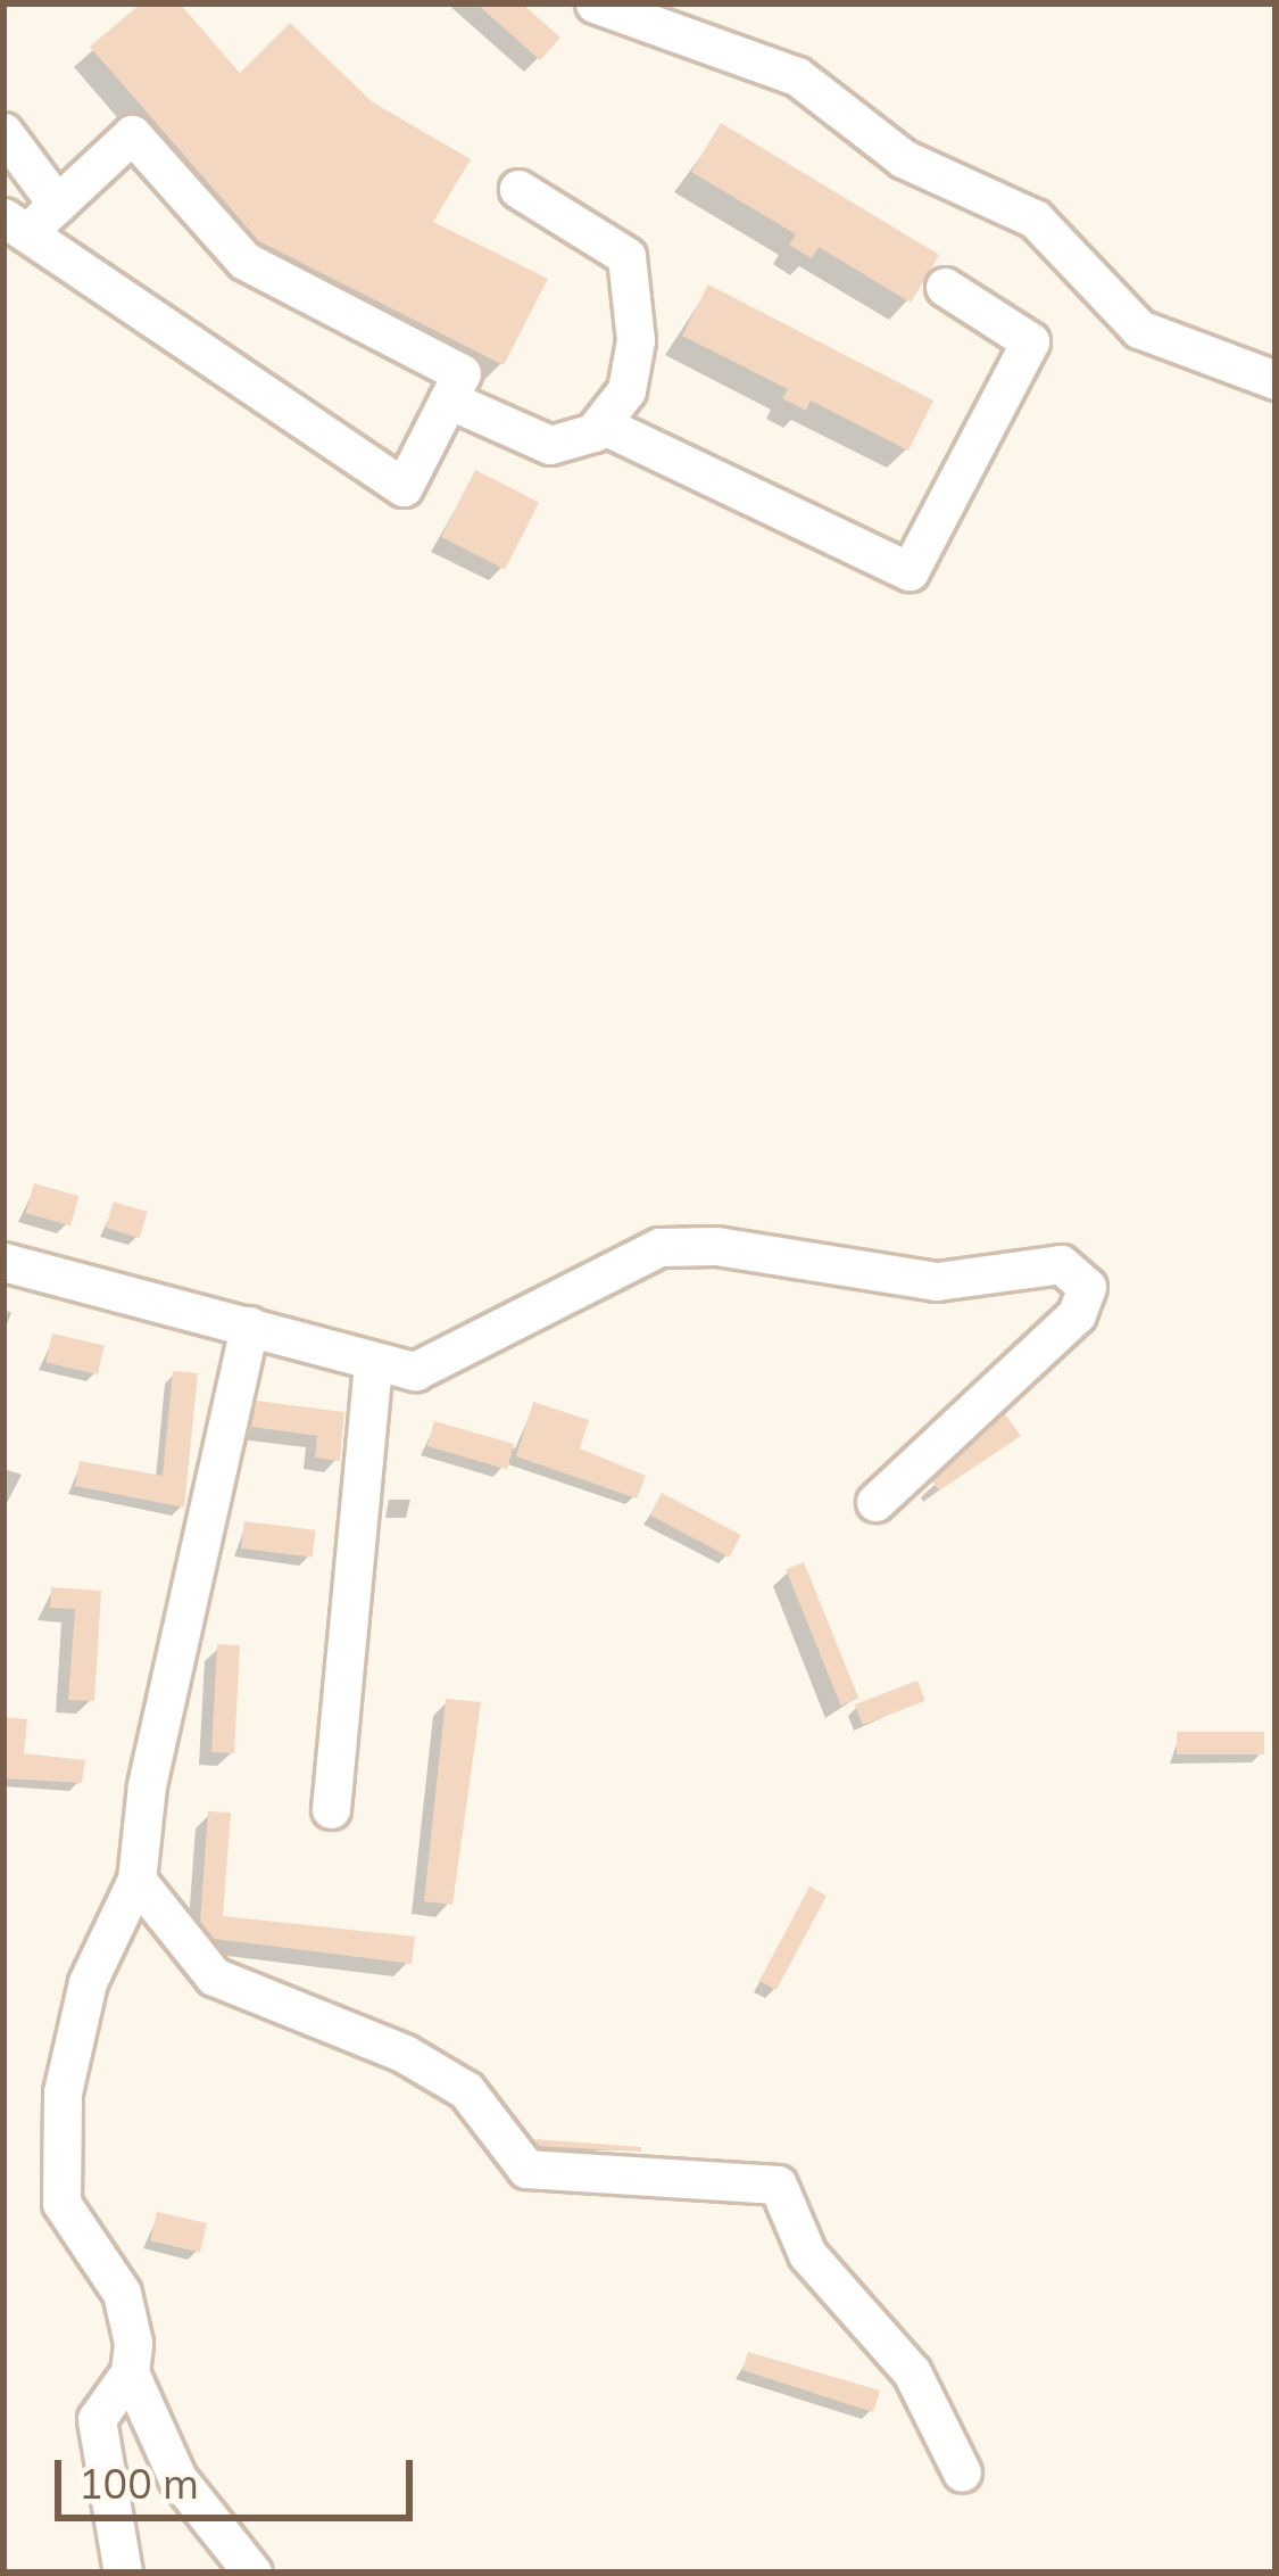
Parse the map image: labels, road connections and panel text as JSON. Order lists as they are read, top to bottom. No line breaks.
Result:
{"scale_bar":"100 m"}
